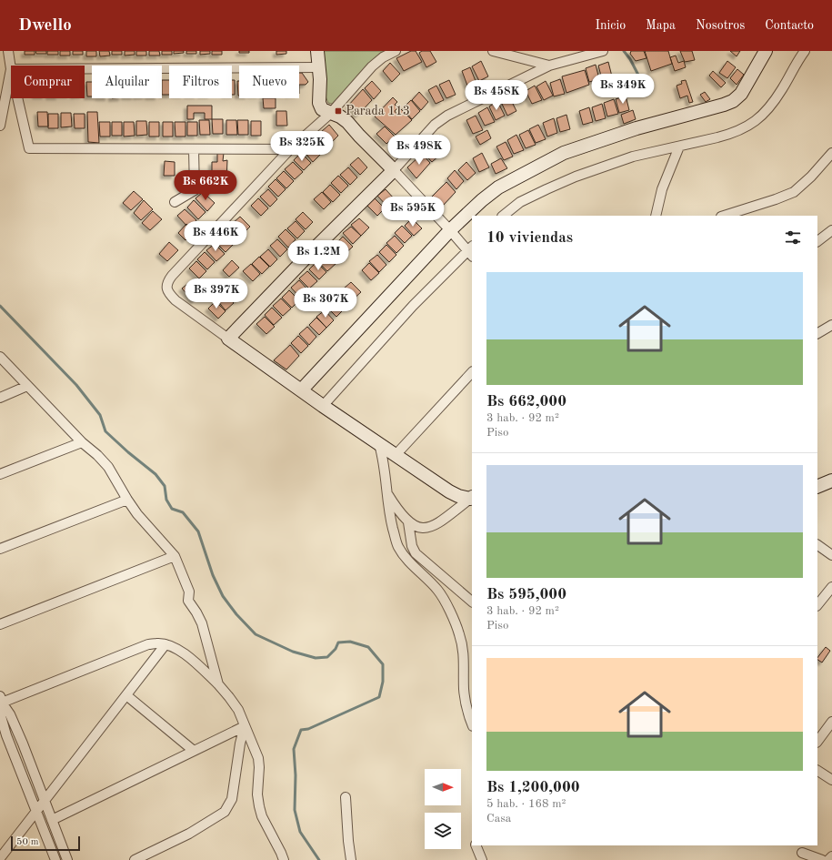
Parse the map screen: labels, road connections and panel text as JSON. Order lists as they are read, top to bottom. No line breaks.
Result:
{"places":{"transit":["Parada 113"]},"scale_bar":"50 m","north":"right","page":{"header":"Dwello","nav":["Inicio","Mapa","Nosotros","Contacto"],"chip":["Comprar","Alquilar","Filtros","Nuevo"],"price":["Bs 349K","Bs 458K","Bs 325K","Bs 498K","Bs 662K","Bs 595K","Bs 446K","Bs 1.2M","Bs 397K","Bs 307K"],"heading":"10 viviendas","list":[{"name":"Bs 662,000","note":"3 hab. · 92 m² · Piso"},{"name":"Bs 595,000","note":"3 hab. · 92 m² · Piso"},{"name":"Bs 1,200,000","note":"5 hab. · 168 m² · Casa"}],"scale":"50 m"}}
